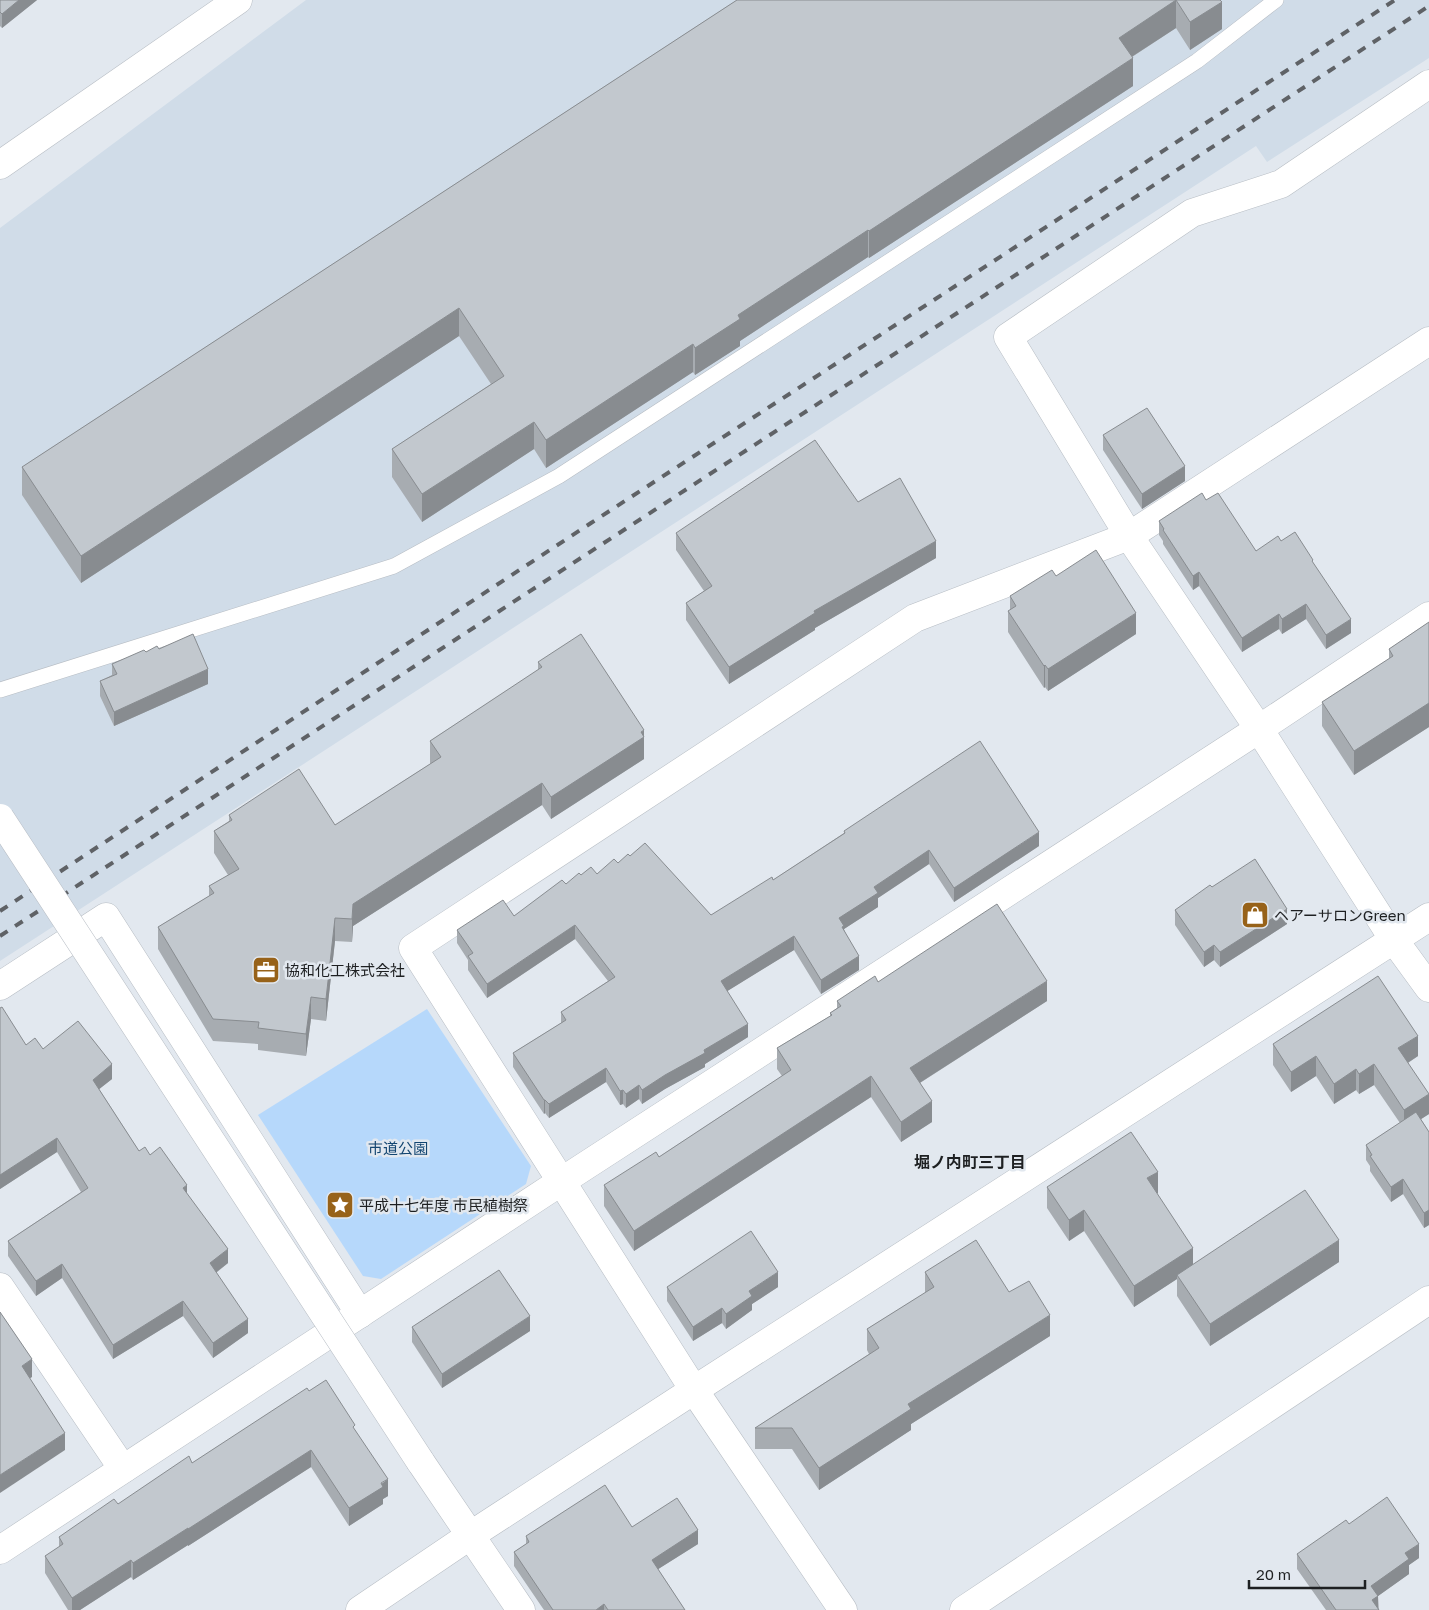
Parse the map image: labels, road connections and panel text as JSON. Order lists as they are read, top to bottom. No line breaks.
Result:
{"districts":["堀ノ内町三丁目"],"parks":["市道公園"],"places":{"shop":["ヘアーサロンGreen"],"office":["協和化工株式会社"],"place":["平成十七年度 市民植樹祭"]},"scale_bar":"20 m"}
